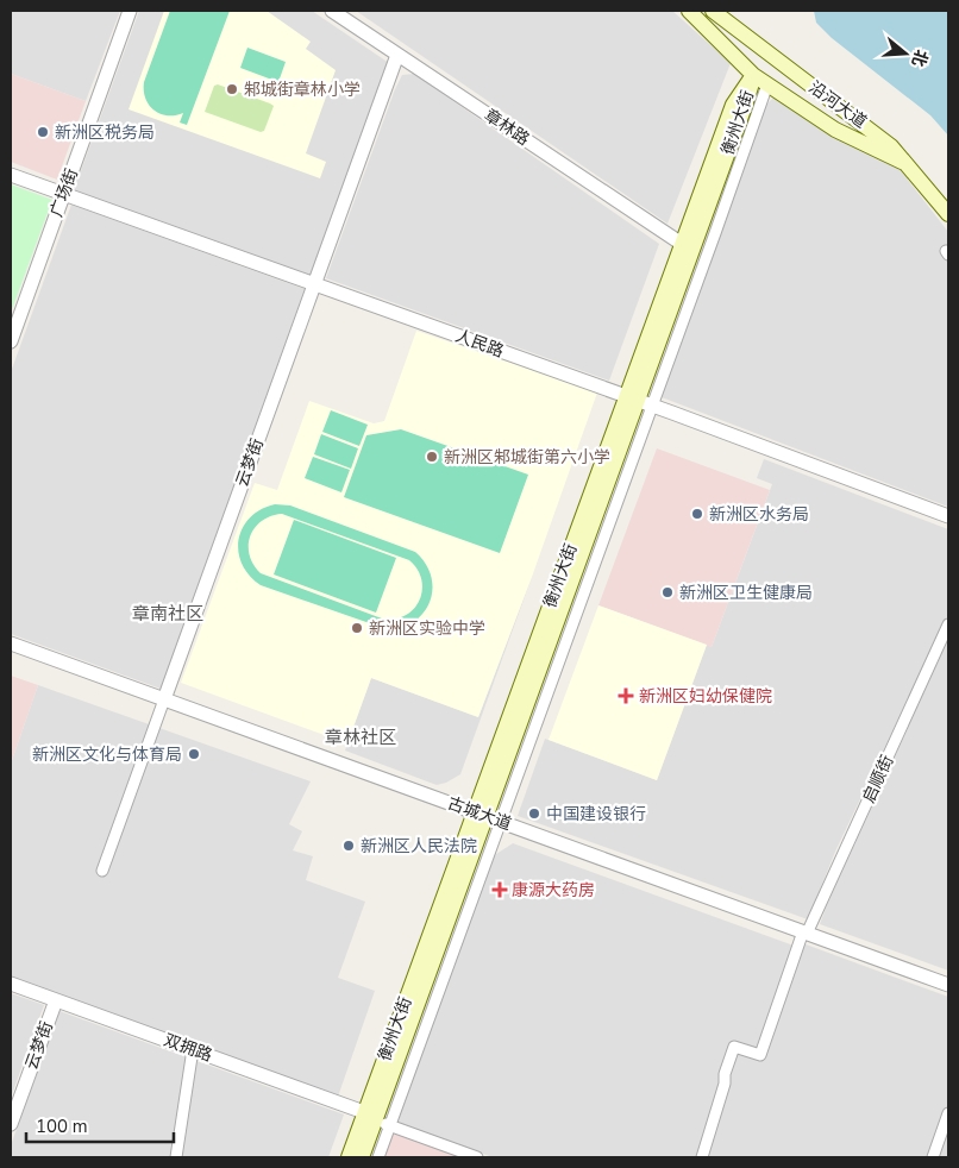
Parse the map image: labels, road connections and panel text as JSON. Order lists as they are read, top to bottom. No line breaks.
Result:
{"streets":{"main road":["沿河大道","衡州大街"],"street":["章林路","广场街","人民路","云梦街","启顺街","古城大道","双拥路"]},"crossings":[["衡州大街","章林路"],["衡州大街","人民路"],["衡州大街","古城大道"],["衡州大街","双拥路"],["章林路","云梦街"],["广场街","人民路"],["人民路","云梦街"],["云梦街","古城大道"],["云梦街","双拥路"],["启顺街","古城大道"]],"districts":["章南社区","章林社区"],"places":{"other":["邾城街章林小学","新洲区税务局","新洲区邾城街第六小学","新洲区水务局","新洲区卫生健康局","新洲区实验中学","新洲区文化与体育局","中国建设银行","新洲区人民法院"],"health":["新洲区妇幼保健院","康源大药房"]},"scale_bar":"100 m","north":"right"}
